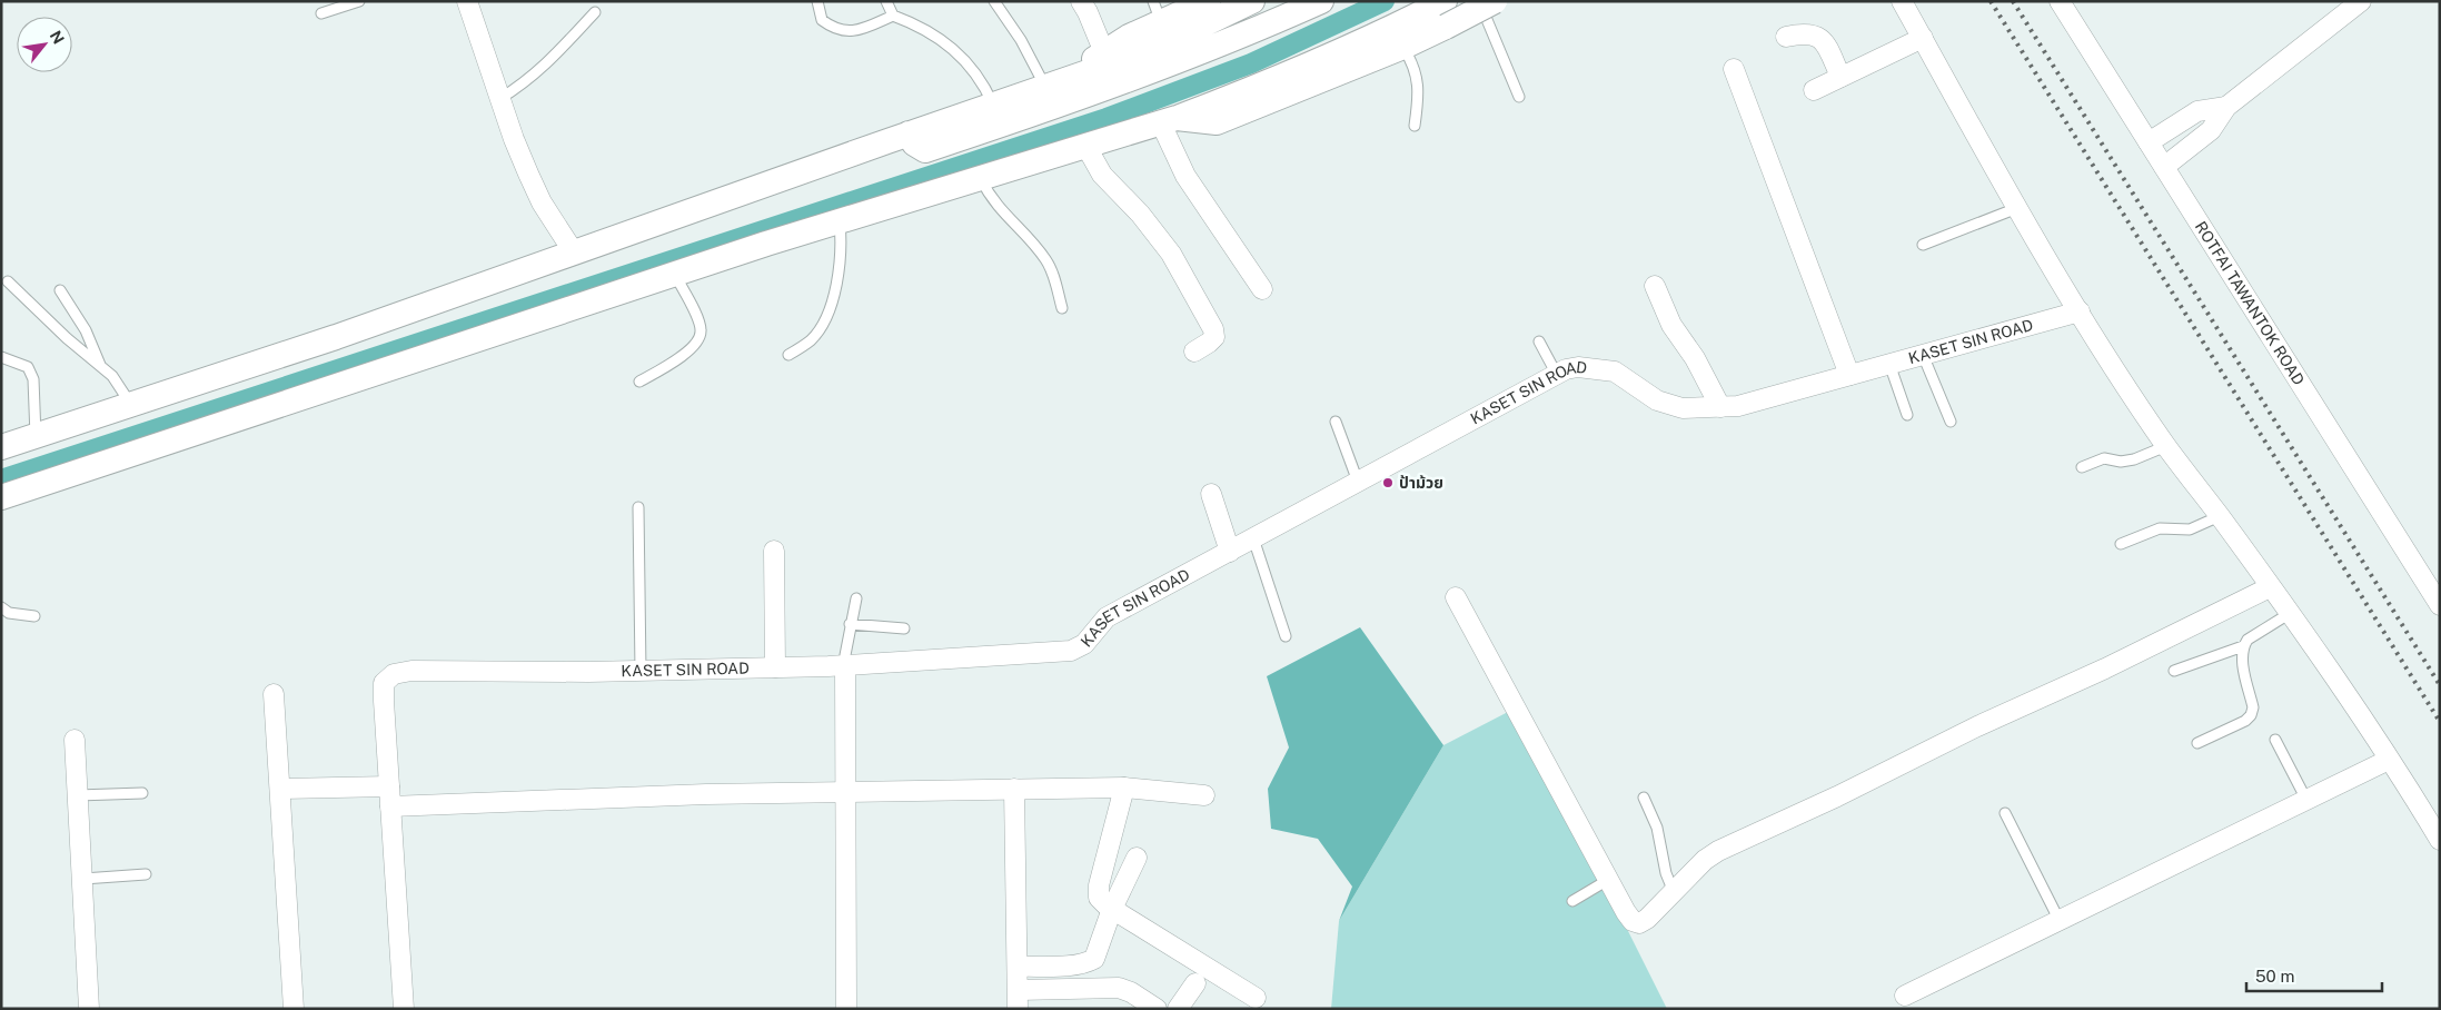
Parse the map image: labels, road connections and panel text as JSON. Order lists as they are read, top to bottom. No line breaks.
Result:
{"streets":{"street":["ROTFAI TAWANTOK ROAD","KASET SIN ROAD"]},"places":["ป้าม้วย"],"scale_bar":"50 m","north":"top right"}
